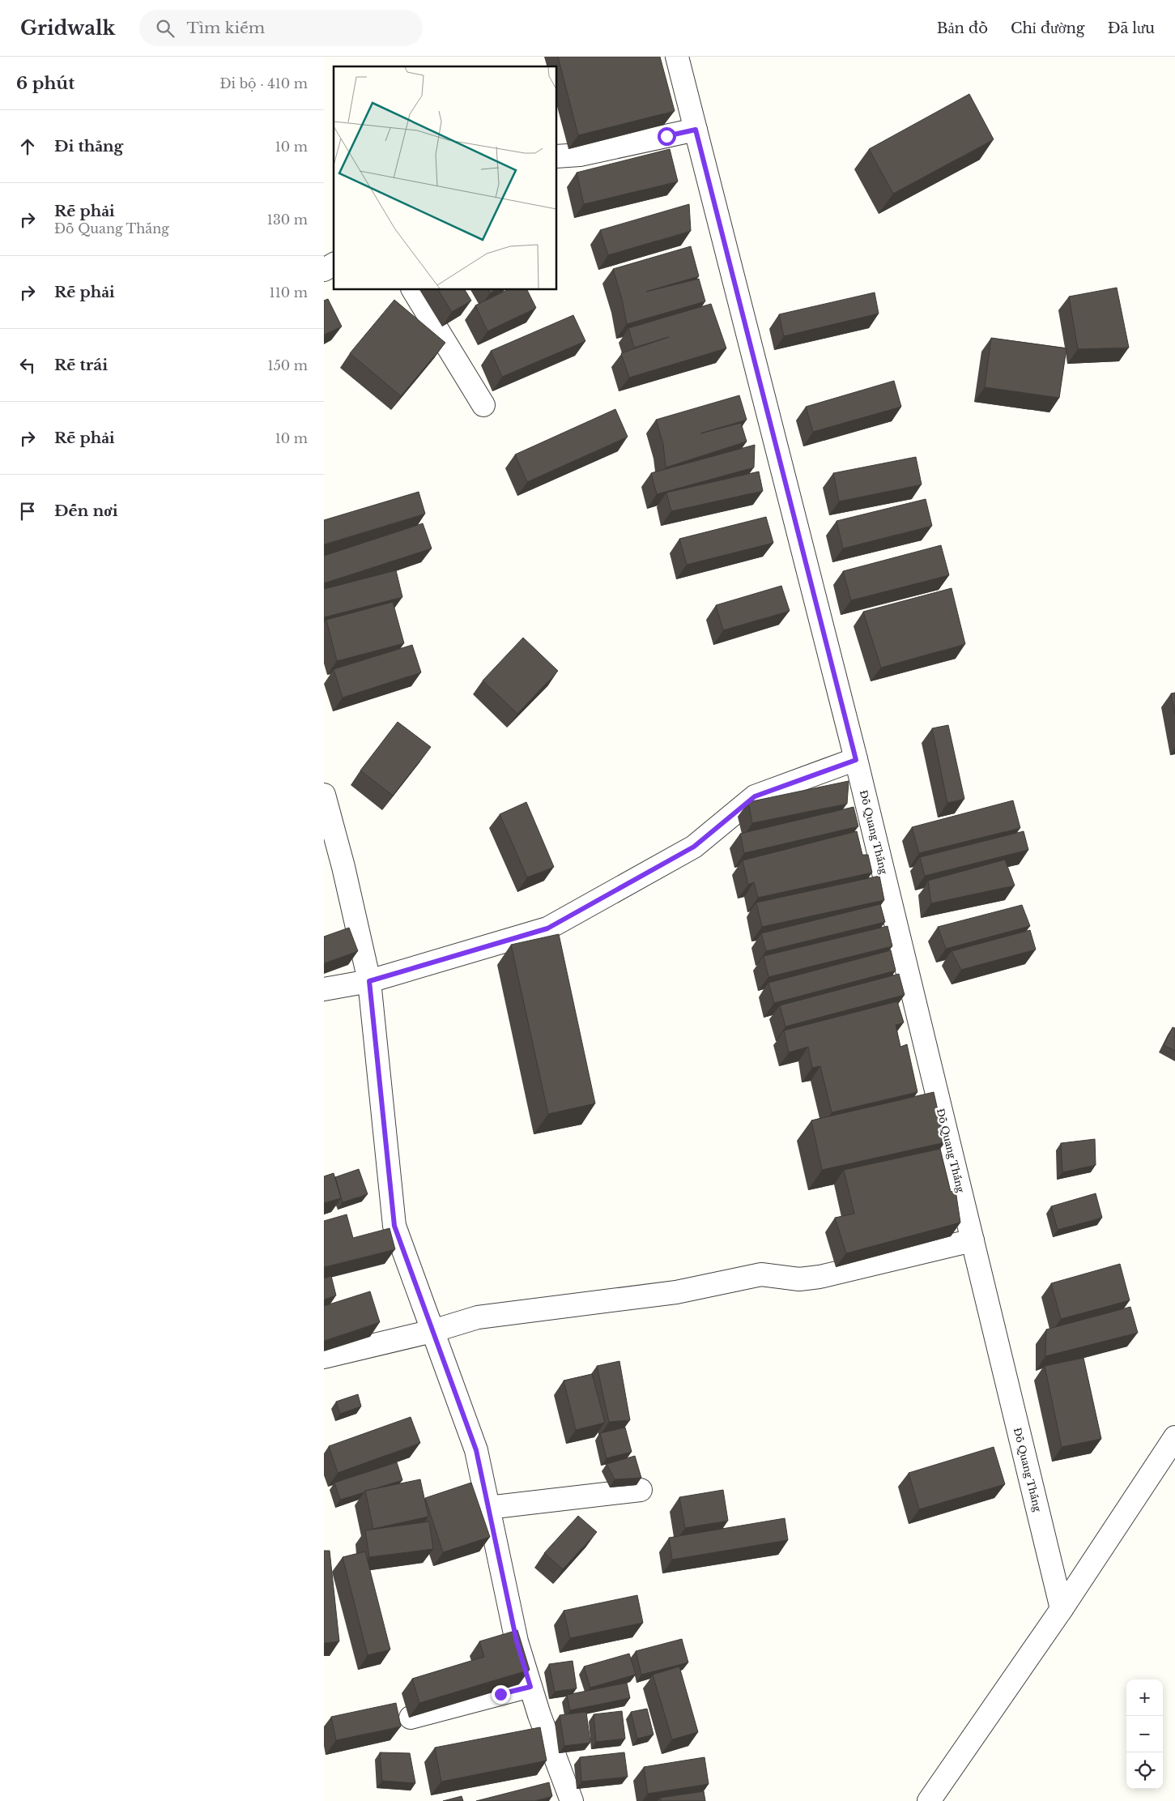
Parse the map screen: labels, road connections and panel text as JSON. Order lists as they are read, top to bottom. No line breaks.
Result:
{"streets":{"street":["Đỗ Quang Thắng"]},"page":{"header":"Gridwalk","search":"Tìm kiếm","nav":["Bản đồ","Chỉ đường","Đã lưu"],"heading":["6 phút","Đi bộ · 410 m"],"list":[["Đi thẳng","10 m"],["Rẽ phải","Đỗ Quang Thắng","130 m"],["Rẽ phải","110 m"],["Rẽ trái","150 m"],["Rẽ phải","10 m"],"Đến nơi"],"map_buttons":["+","−"]}}
